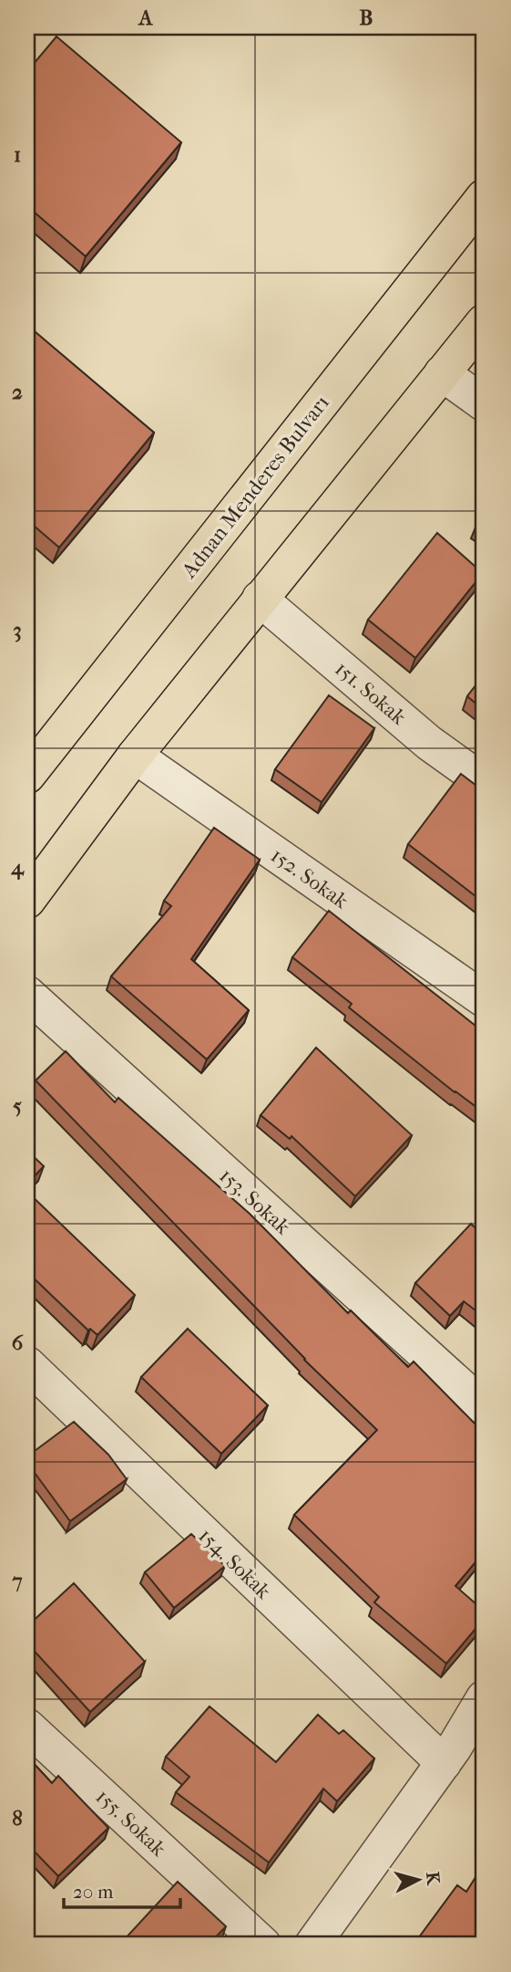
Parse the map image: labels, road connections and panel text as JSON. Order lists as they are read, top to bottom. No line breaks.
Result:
{"streets":{"main road":["Adnan Menderes Bulvarı"],"street":["151. Sokak","152. Sokak","153. Sokak","154. Sokak","155. Sokak"]},"scale_bar":"20 m","north":"right","grid":{"columns":["A","B"],"rows":["1","2","3","4","5","6","7","8"]}}
